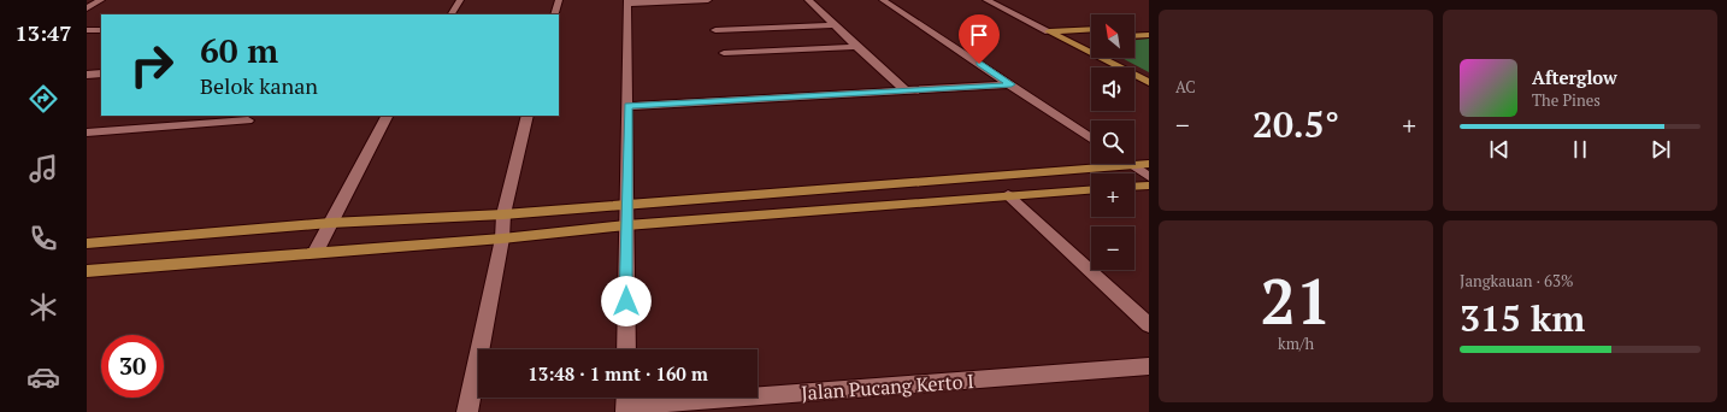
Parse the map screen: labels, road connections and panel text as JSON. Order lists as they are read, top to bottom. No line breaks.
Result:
{"streets":{"street":["Jalan Pucang Kerto I"]},"north":"top left","page":{"tabs":"13:47","tile":["AC",["21","km/h"],["Jangkauan · 63%","315 km"]],"map_buttons":["+","−"],"turn":["60 m","Belok kanan"],"song":["Afterglow","The Pines"],"heat":["−","20.5°","+"],"limit":"30","trip":"13:48 · 1 mnt · 160 m"}}
